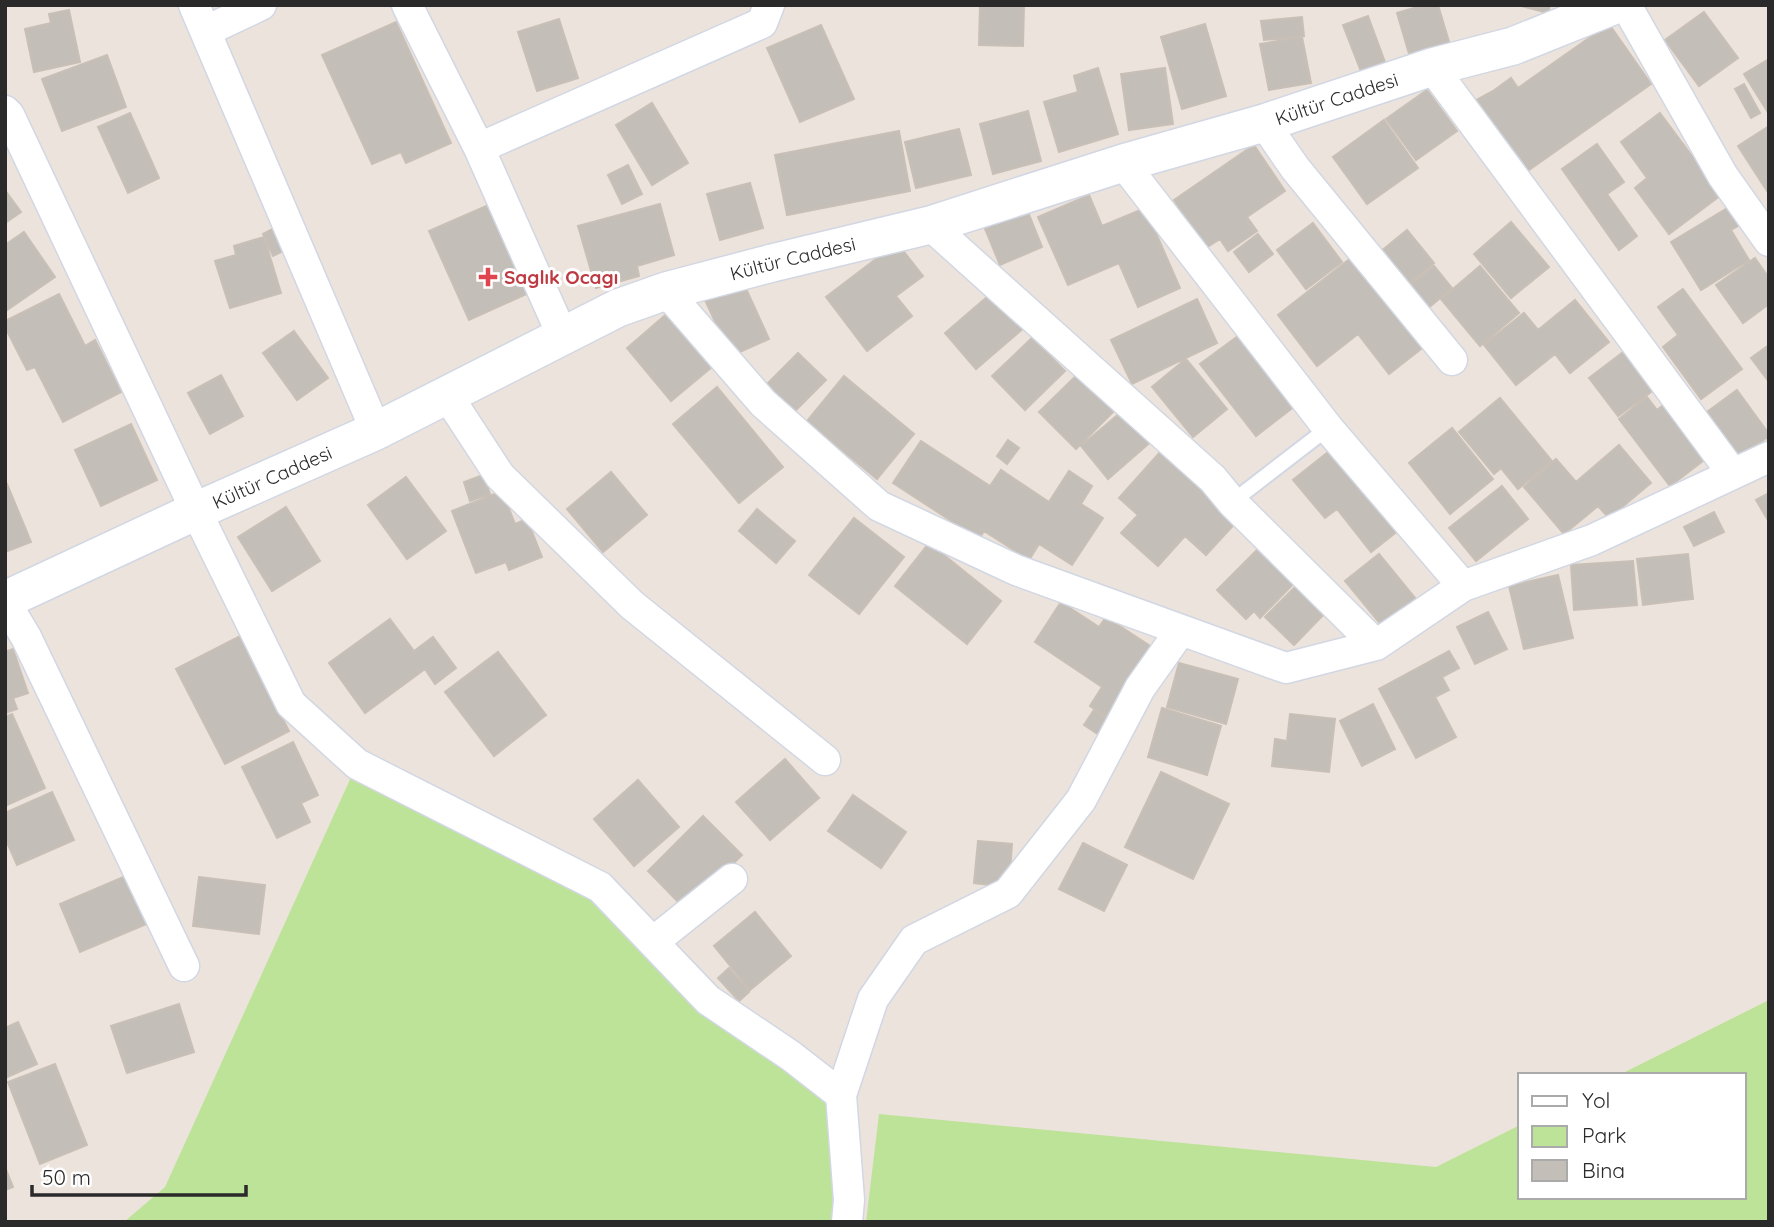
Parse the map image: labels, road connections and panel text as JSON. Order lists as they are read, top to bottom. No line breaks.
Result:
{"streets":{"street":["Kültür Caddesi"]},"places":{"health":["Saglık Ocagı"]},"legend":["Yol","Park","Bina"],"scale_bar":"50 m"}
